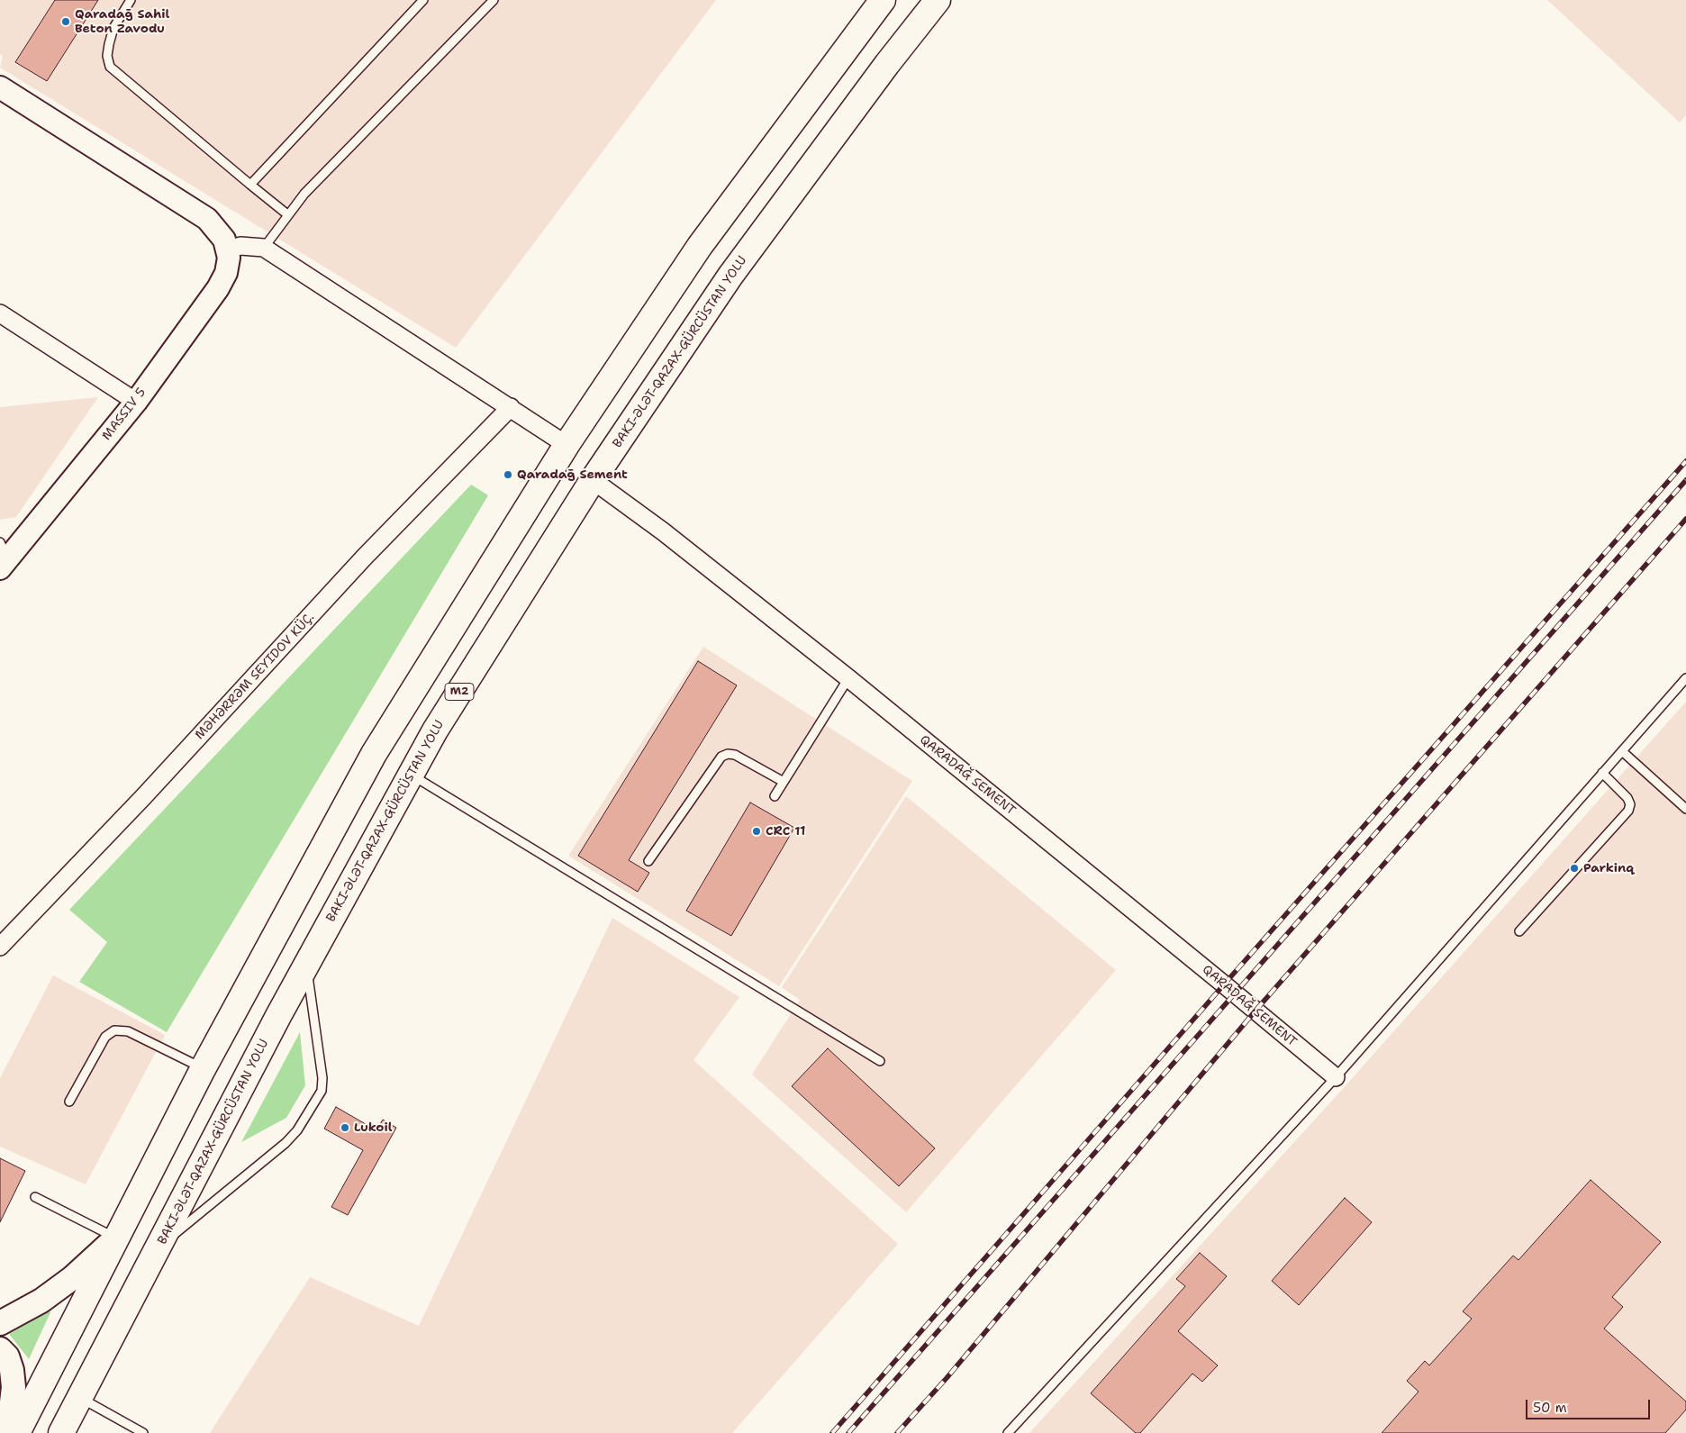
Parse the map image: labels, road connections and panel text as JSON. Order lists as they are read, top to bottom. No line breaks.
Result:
{"streets":{"highway":["M2"],"street":["MASSIV 5","MƏHƏRRƏM SEYIDOV KÜÇ.","QARADAĞ SEMENT"]},"crossings":[["M2","QARADAĞ SEMENT"]],"places":["Qaradağ Sahil Beton Zavodu","Qaradağ Sement","CRC 11","Parkinq","Lukoil"],"scale_bar":"50 m"}
